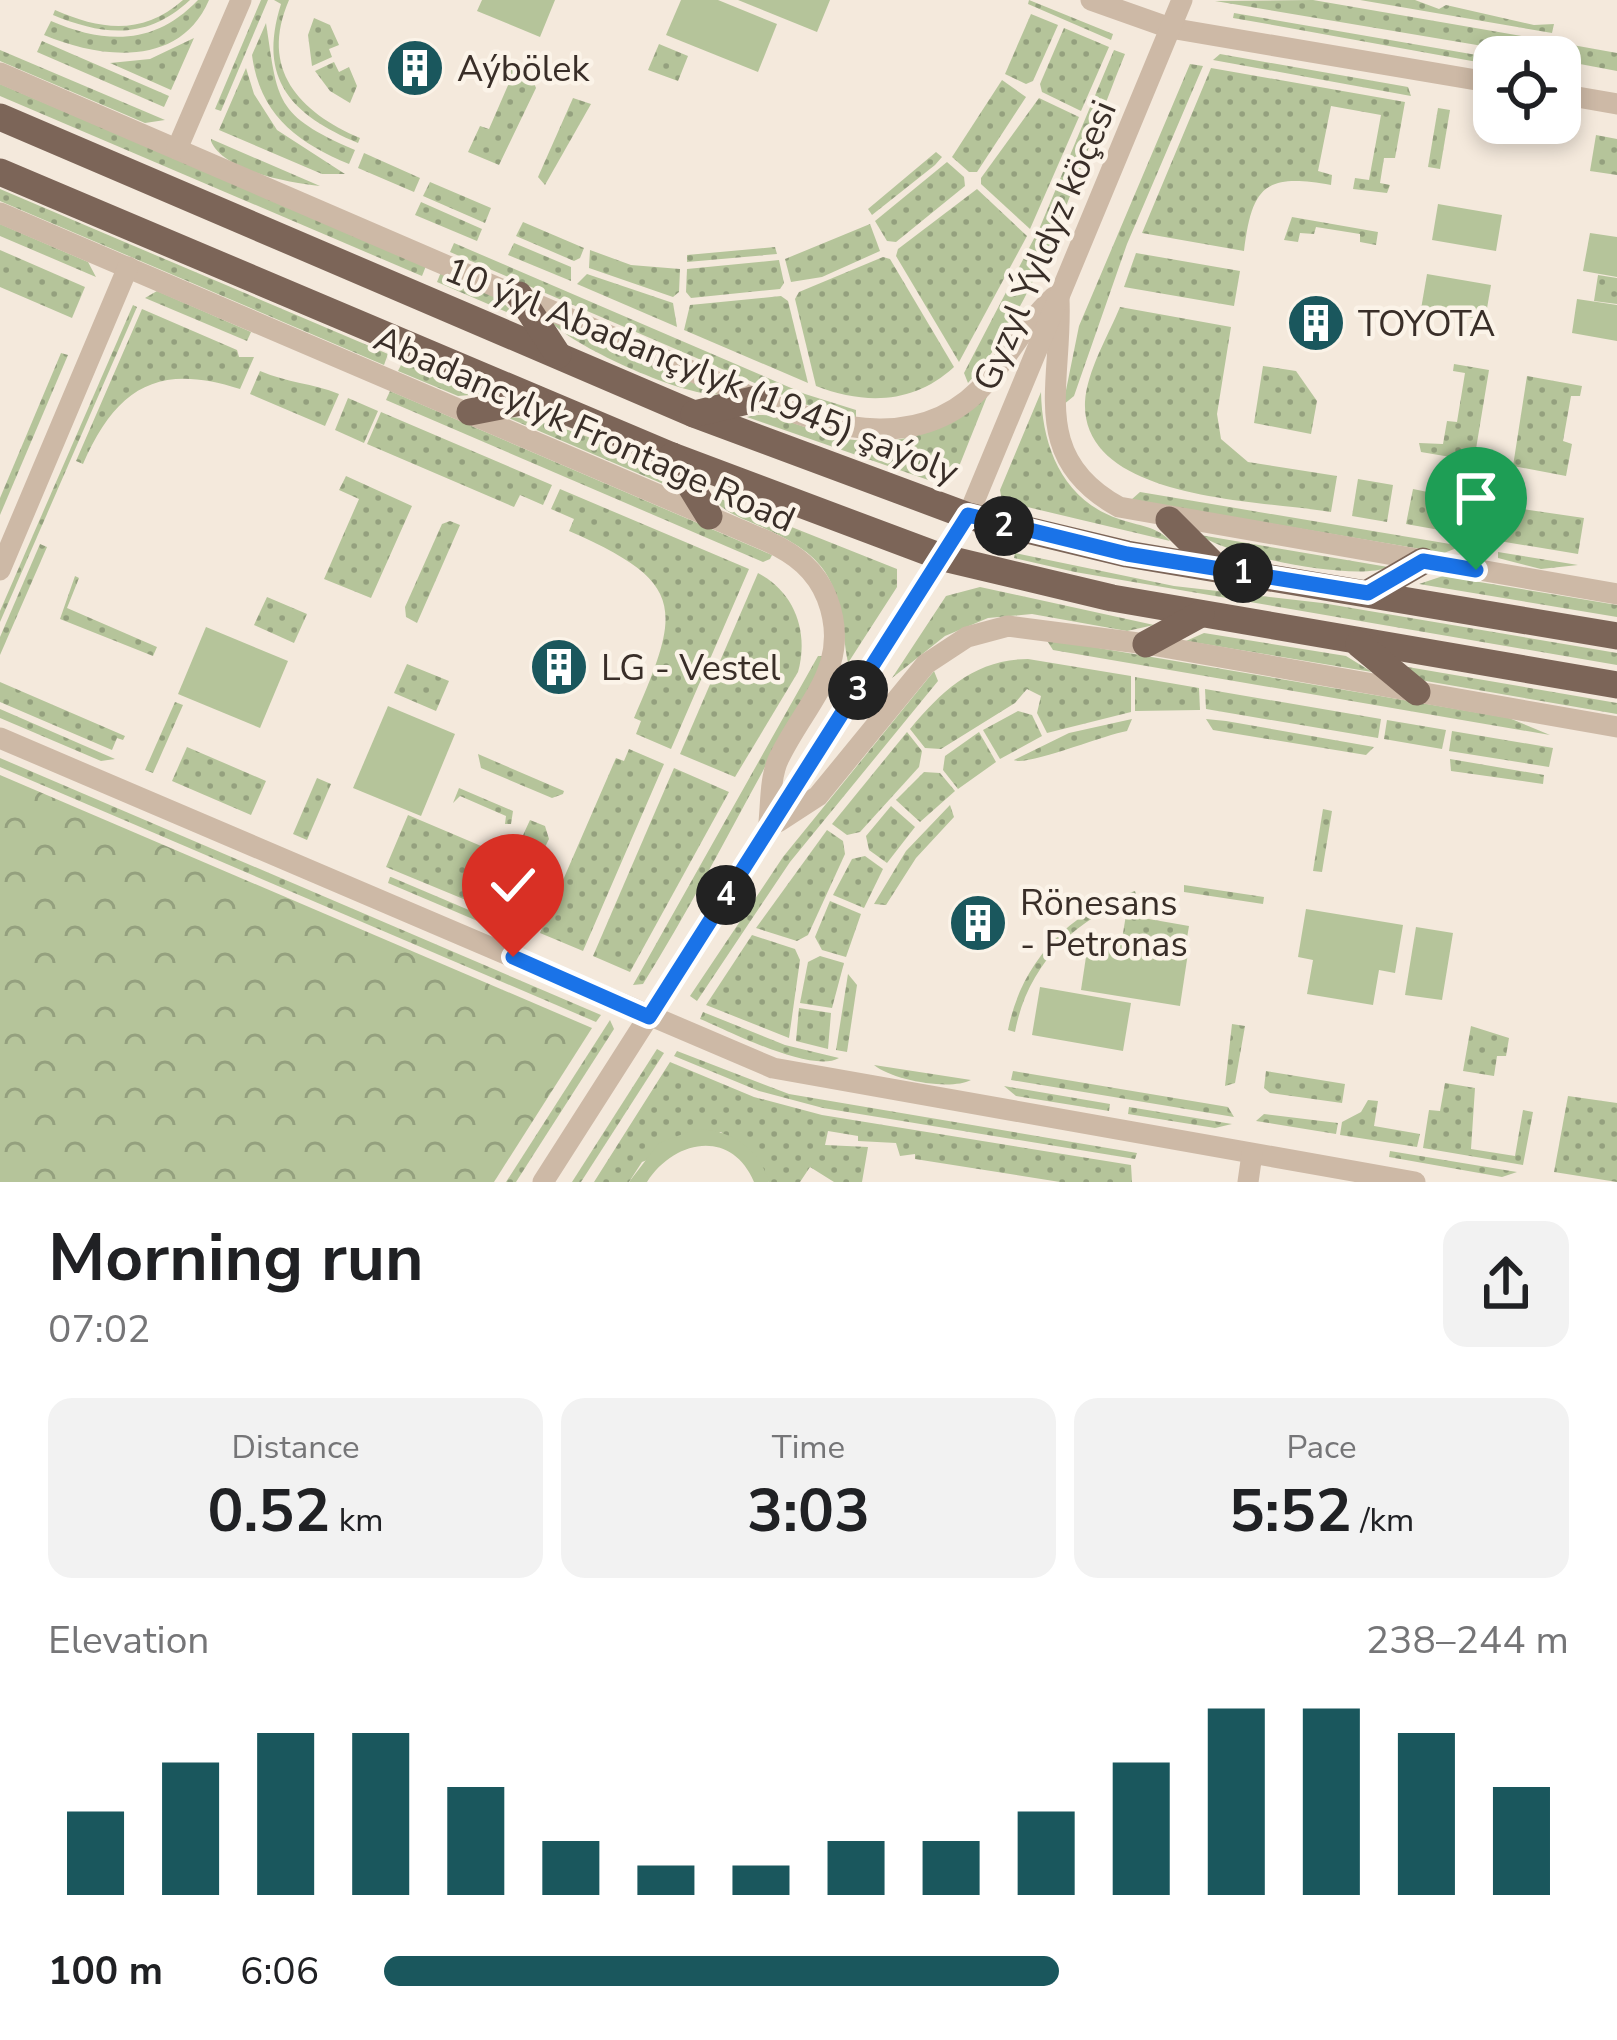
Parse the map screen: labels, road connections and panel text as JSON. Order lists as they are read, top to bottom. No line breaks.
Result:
{"streets":{"main road":["10 ýyl Abadançylyk (1945) şaýoly"],"street":["Gyzyl Ýyldyz köçesi","Abadancylyk Frontage Road"]},"crossings":[["Gyzyl Ýyldyz köçesi","10 ýyl Abadançylyk (1945) şaýoly"],["Gyzyl Ýyldyz köçesi","Abadancylyk Frontage Road"]],"places":{"building":["Aýbölek","TOYOTA","LG - Vestel","Rönesans - Petronas"]},"page":{"pins":["2","1","3","4"],"heading":["Morning run","07:02"],"stats":[["Distance","0.52 km"],["Time","3:03"],["Pace","5:52 /km"]],"chart":["Elevation","238–244 m"],"list":[{"name":"100 m","note":"6:06"}]}}
